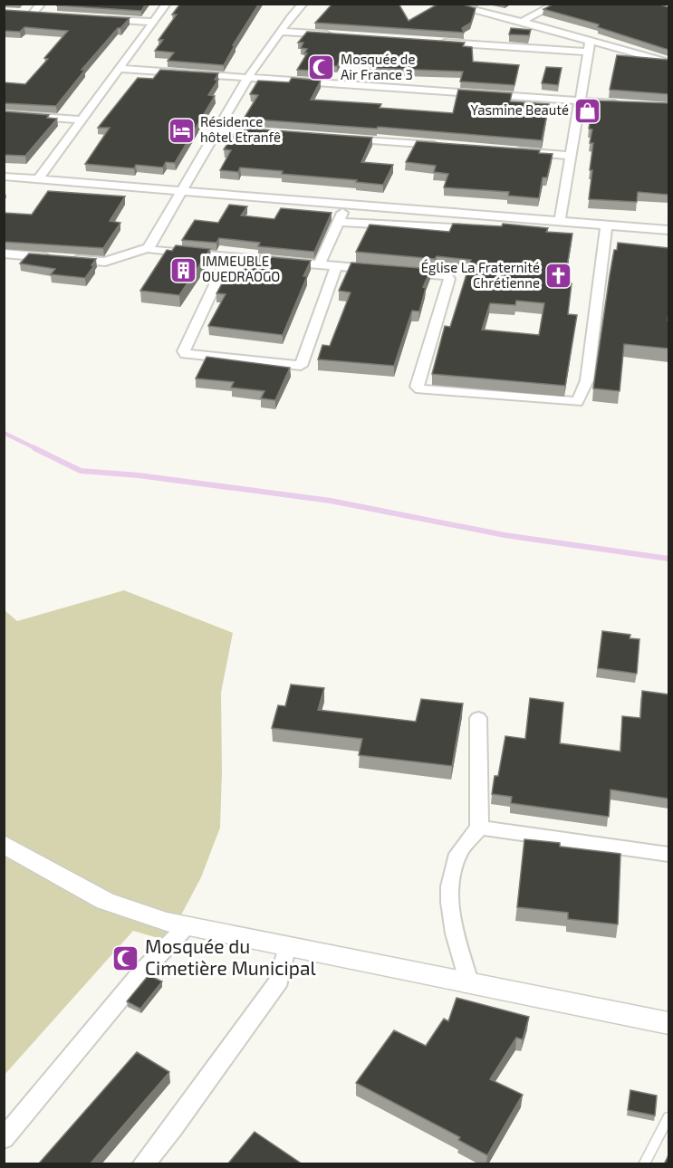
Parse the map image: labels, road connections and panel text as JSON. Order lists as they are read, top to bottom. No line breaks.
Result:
{"places":{"mosque":["Mosquée de Air France 3","Mosquée du Cimetière Municipal"],"shop":["Yasmine Beauté"],"hotel":["Résidence hôtel Etranfê"],"building":["IMMEUBLE OUEDRAOGO"],"church":["Église La Fraternité Chrétienne"]}}
